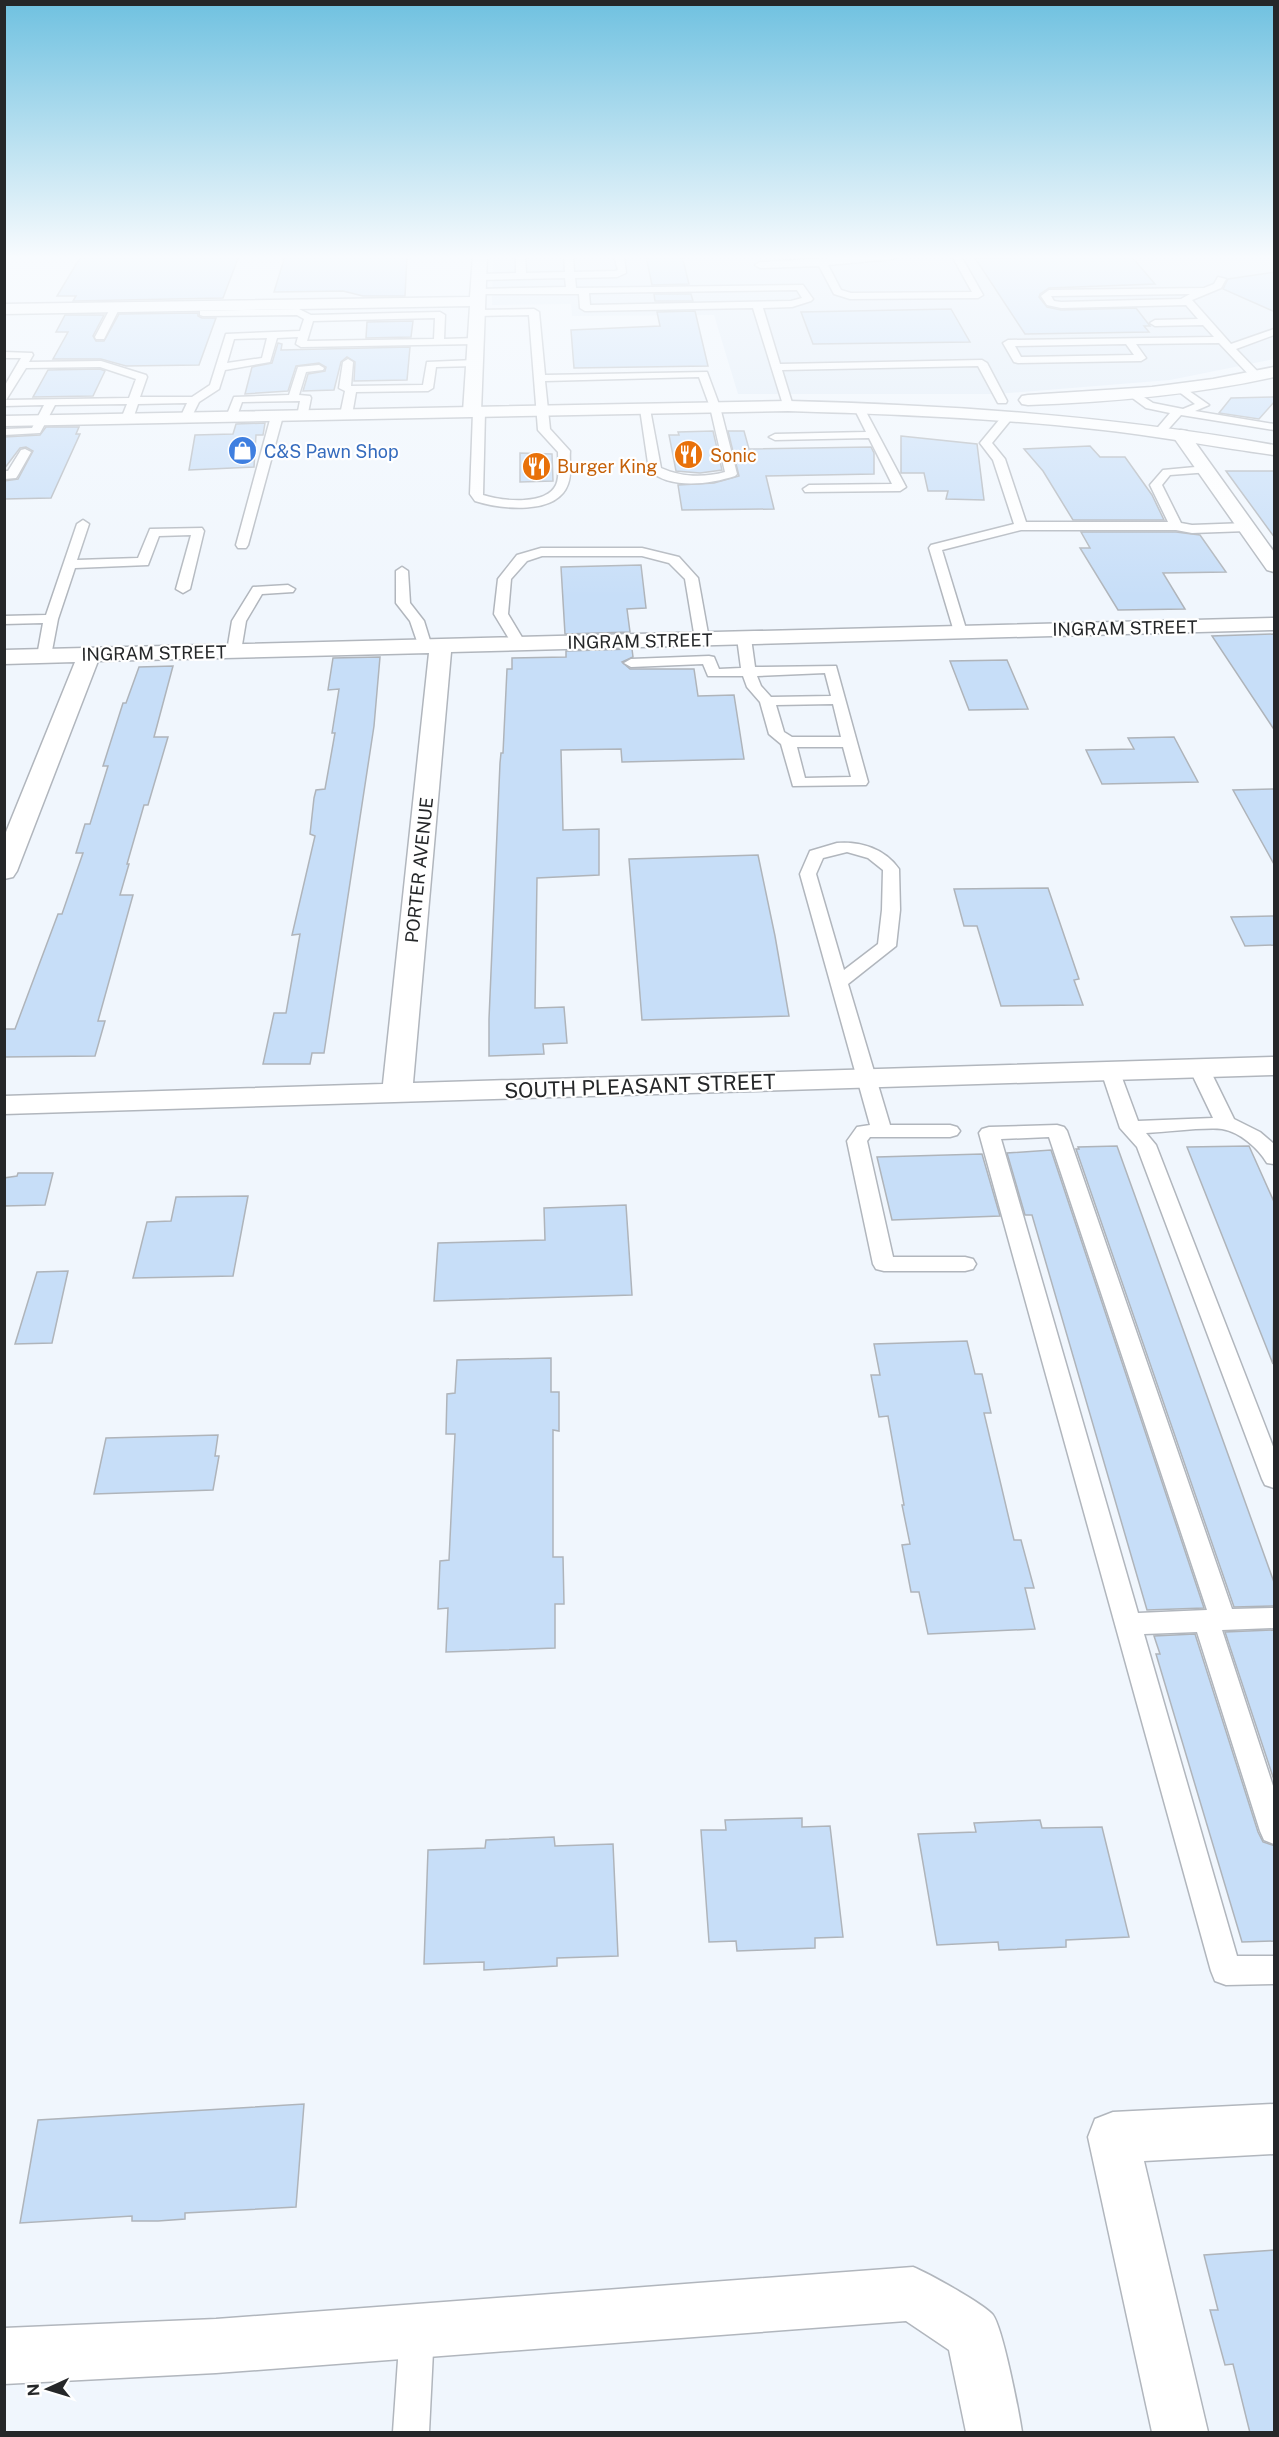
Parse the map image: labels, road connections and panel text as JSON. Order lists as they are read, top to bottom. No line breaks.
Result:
{"streets":{"main road":["INGRAM STREET","PORTER AVENUE","SOUTH PLEASANT STREET"]},"crossings":[["INGRAM STREET","PORTER AVENUE"],["PORTER AVENUE","SOUTH PLEASANT STREET"]],"places":{"shop":["C&S Pawn Shop"],"restaurant":["Sonic","Burger King"]},"north":"left"}
